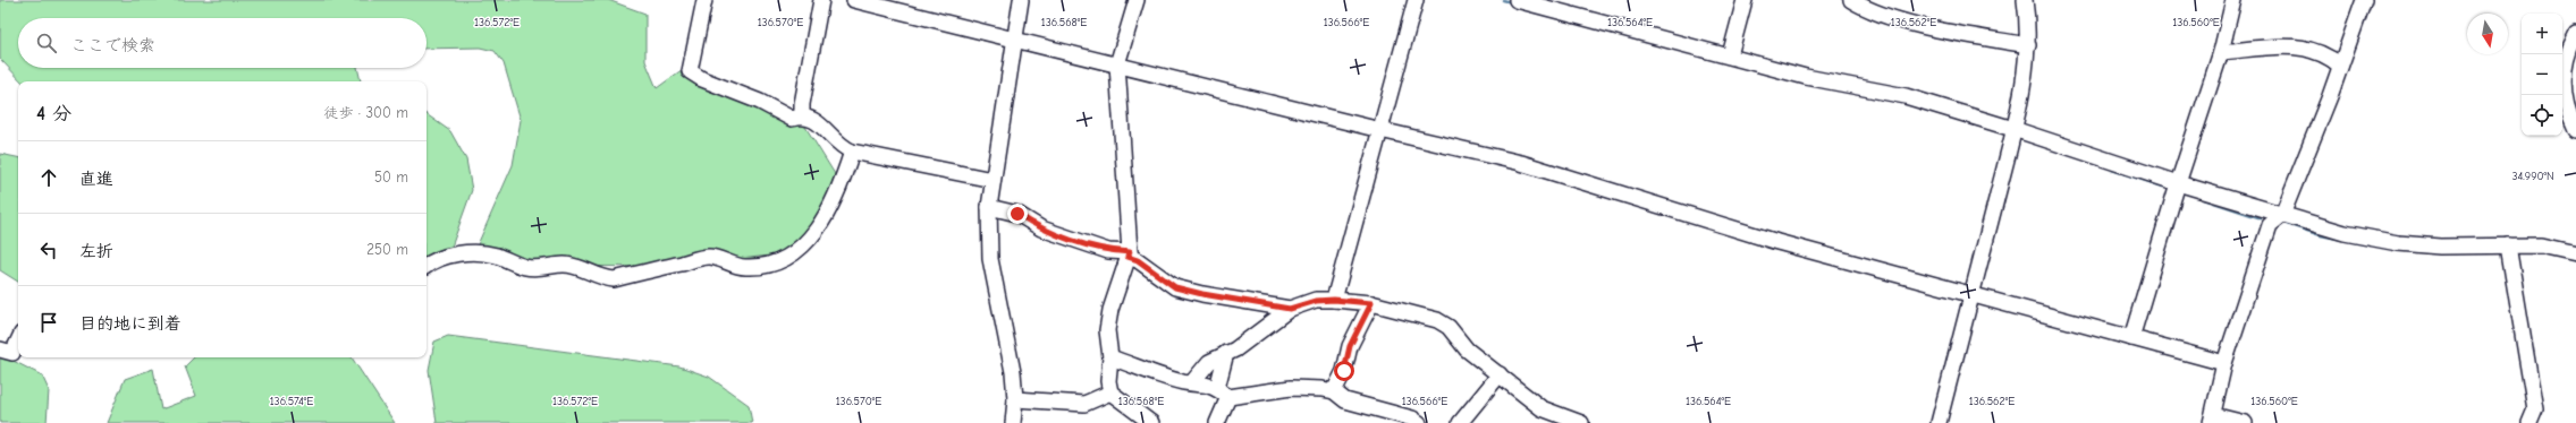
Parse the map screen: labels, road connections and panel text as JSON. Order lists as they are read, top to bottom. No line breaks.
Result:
{"north":"bottom","page":{"map_buttons":["+","−"],"search":"ここで検索","heading":["4 分","徒歩 · 300 m"],"list":[["直進","50 m"],["左折","250 m"],"目的地に到着"]},"coordinates":["136.572°E","136.570°E","136.568°E","136.566°E","136.564°E","136.562°E","136.560°E","34.990°N","136.574°E"]}
